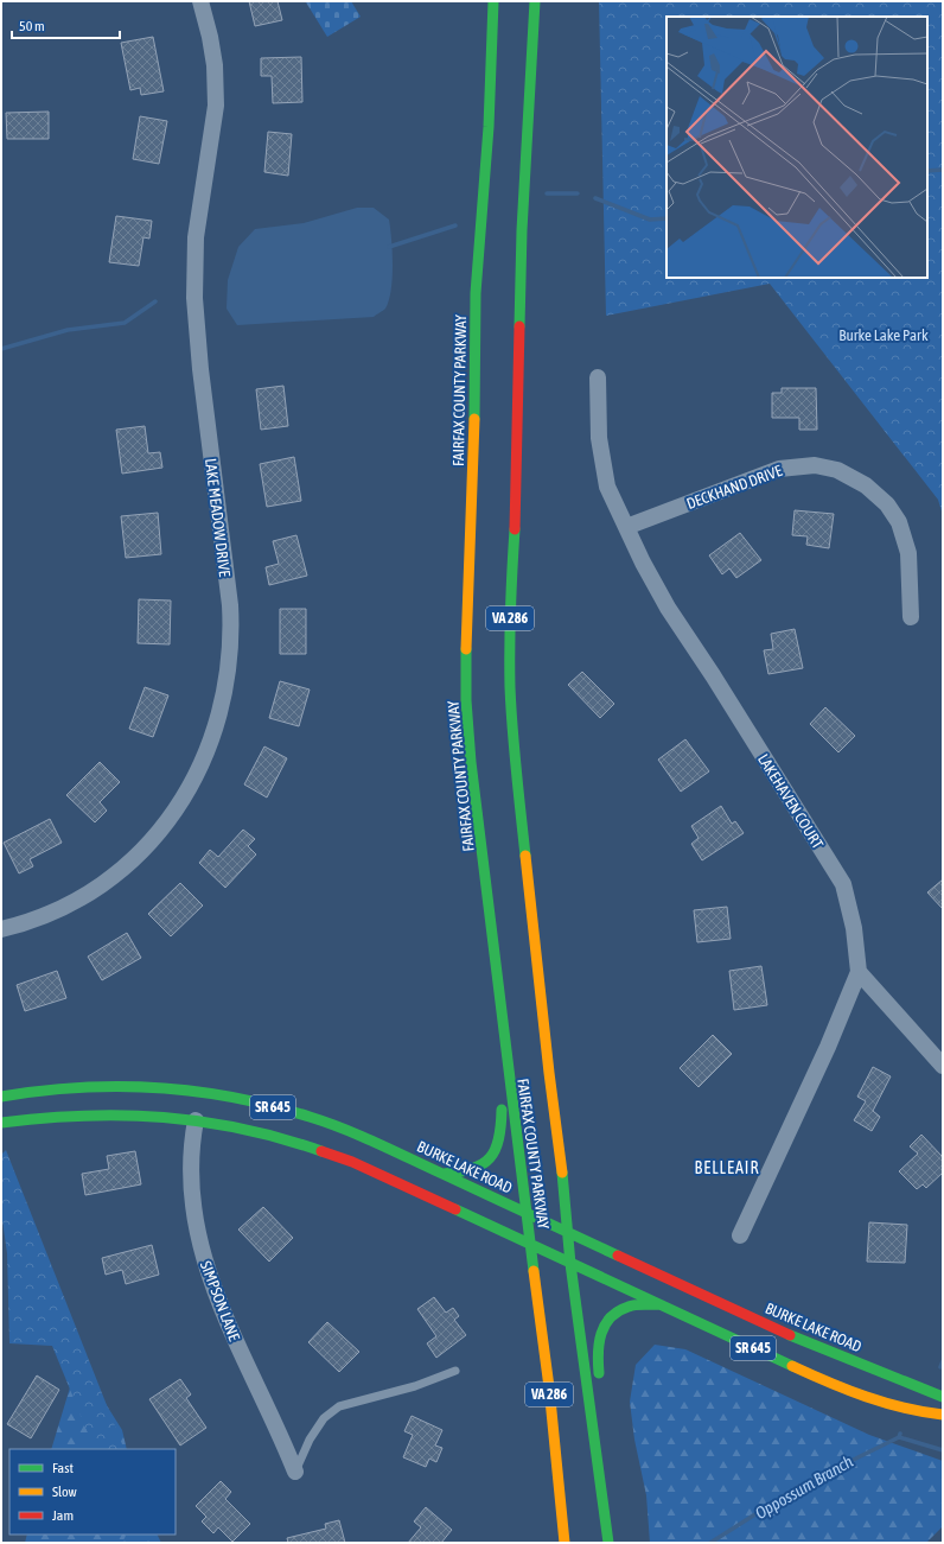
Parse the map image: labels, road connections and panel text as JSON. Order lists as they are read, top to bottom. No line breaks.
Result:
{"streets":{"main road":["FAIRFAX COUNTY PARKWAY","VA 286","SR 645","BURKE LAKE ROAD"],"street":["DECKHAND DRIVE","LAKE MEADOW DRIVE","LAKEHAVEN COURT","SIMPSON LANE"]},"crossings":[["FAIRFAX COUNTY PARKWAY","SR 645"],["FAIRFAX COUNTY PARKWAY","BURKE LAKE ROAD"],["DECKHAND DRIVE","LAKEHAVEN COURT"],["SR 645","SIMPSON LANE"]],"districts":["BELLEAIR"],"water":["Oppossum Branch"],"parks":["Burke Lake Park"],"legend":["Fast","Slow","Jam"],"scale_bar":"50 m"}
